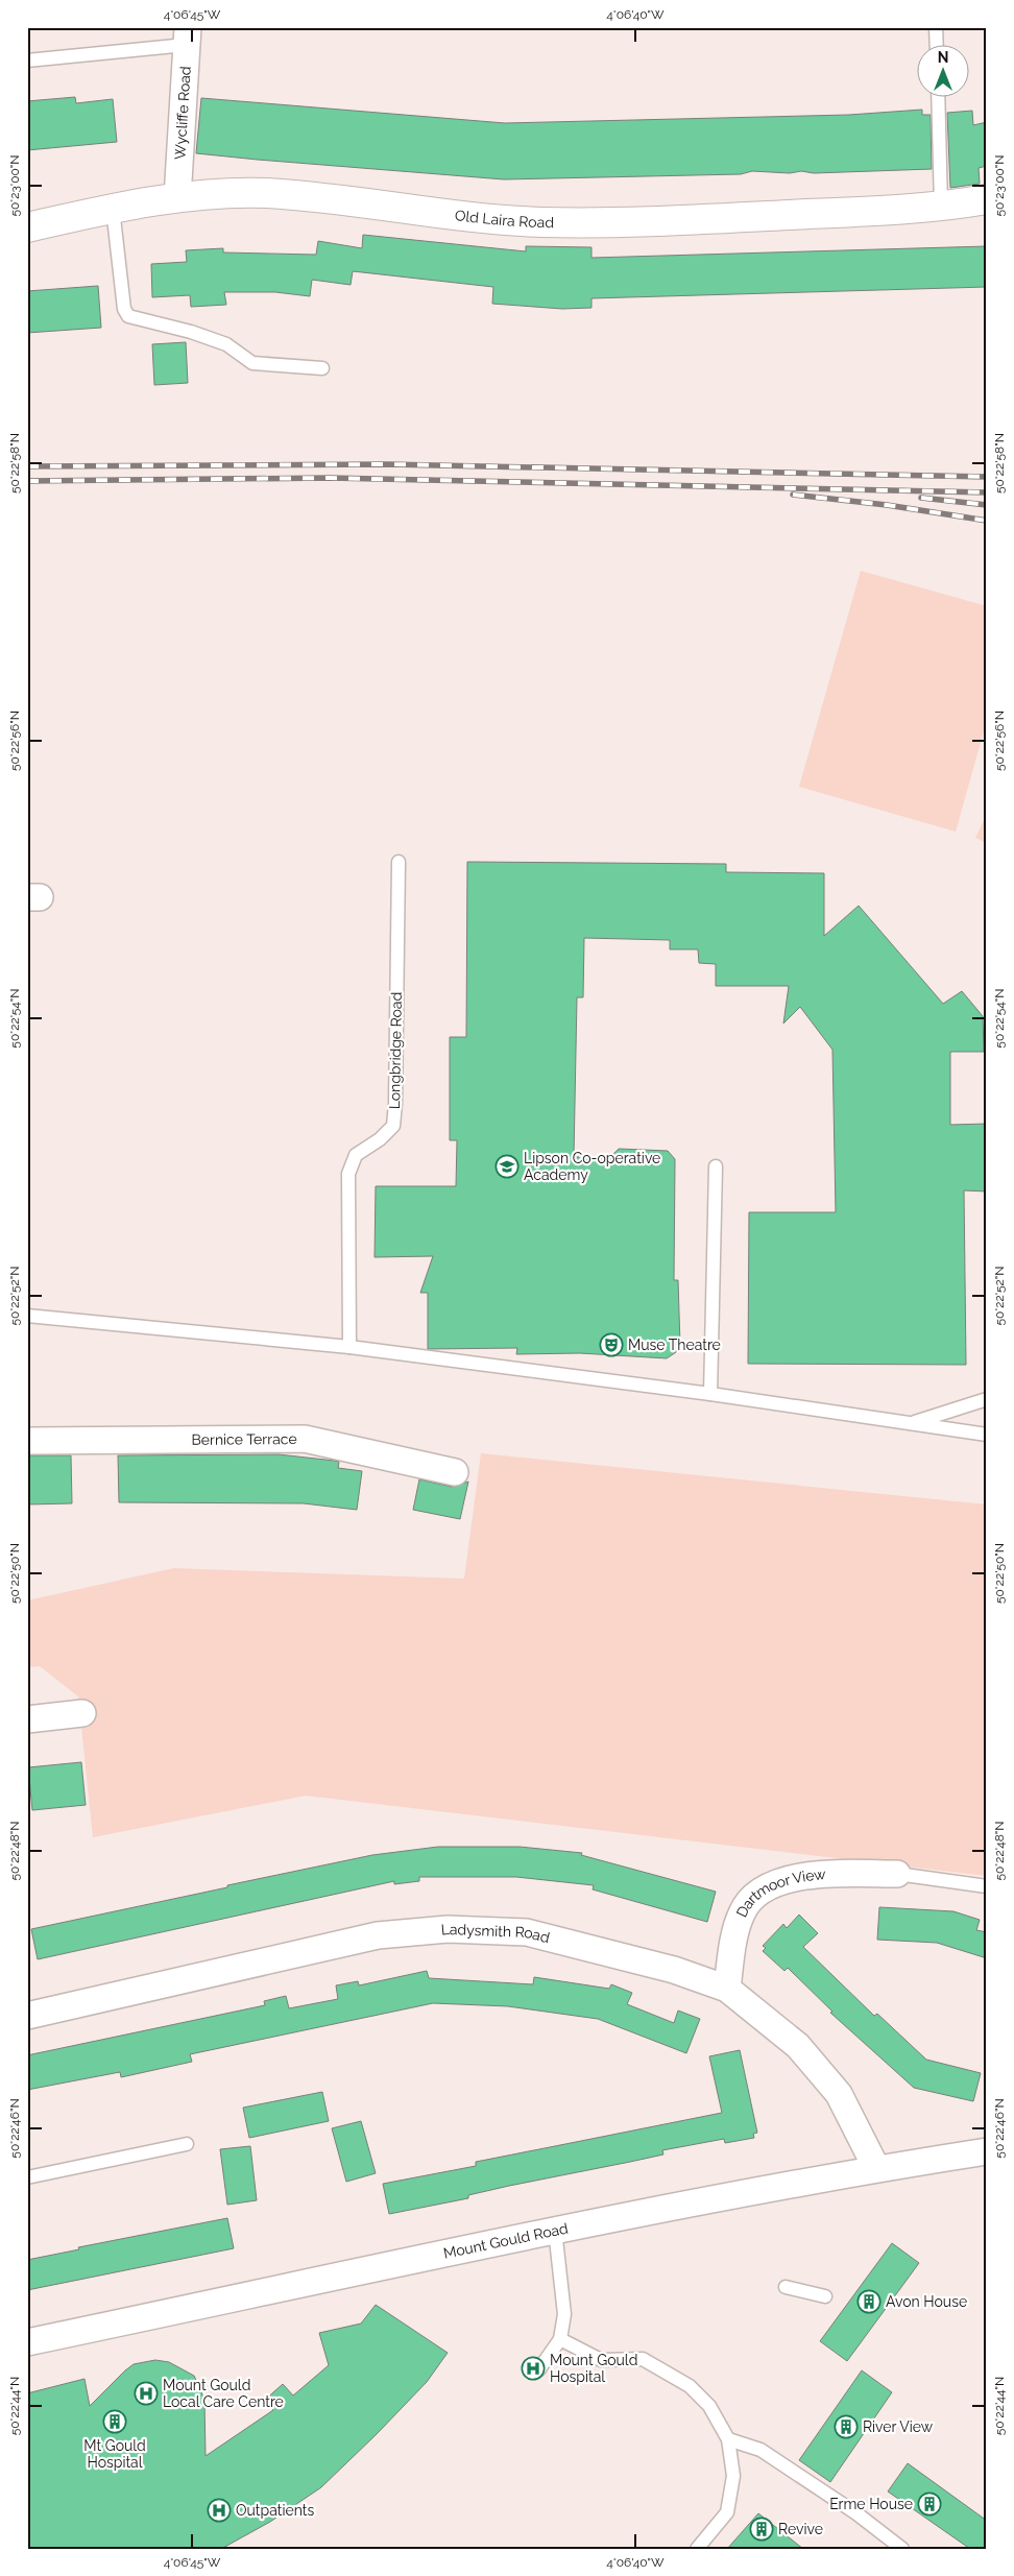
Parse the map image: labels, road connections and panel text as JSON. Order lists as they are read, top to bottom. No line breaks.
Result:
{"streets":{"main road":["Old Laira Road"],"street":["Wycliffe Road","Bernice Terrace","Dartmoor View","Ladysmith Road","Mount Gould Road"],"lane":["Longbridge Road"]},"crossings":[["Wycliffe Road","Old Laira Road"],["Dartmoor View","Ladysmith Road"],["Ladysmith Road","Mount Gould Road"]],"places":{"school or university":["Lipson Co-operative Academy"],"theatre":["Muse Theatre"],"building":["Avon House","Mt Gould Hospital","River View","Erme House","Revive"],"hospital":["Mount Gould Hospital","Mount Gould Local Care Centre","Outpatients"]},"north":"top","coordinates":["4°06'45\"W","4°06'40\"W","50°23'00\"N","50°22'58\"N","50°22'56\"N","50°22'54\"N","50°22'52\"N","50°22'50\"N","50°22'48\"N","50°22'46\"N","50°22'44\"N"]}
